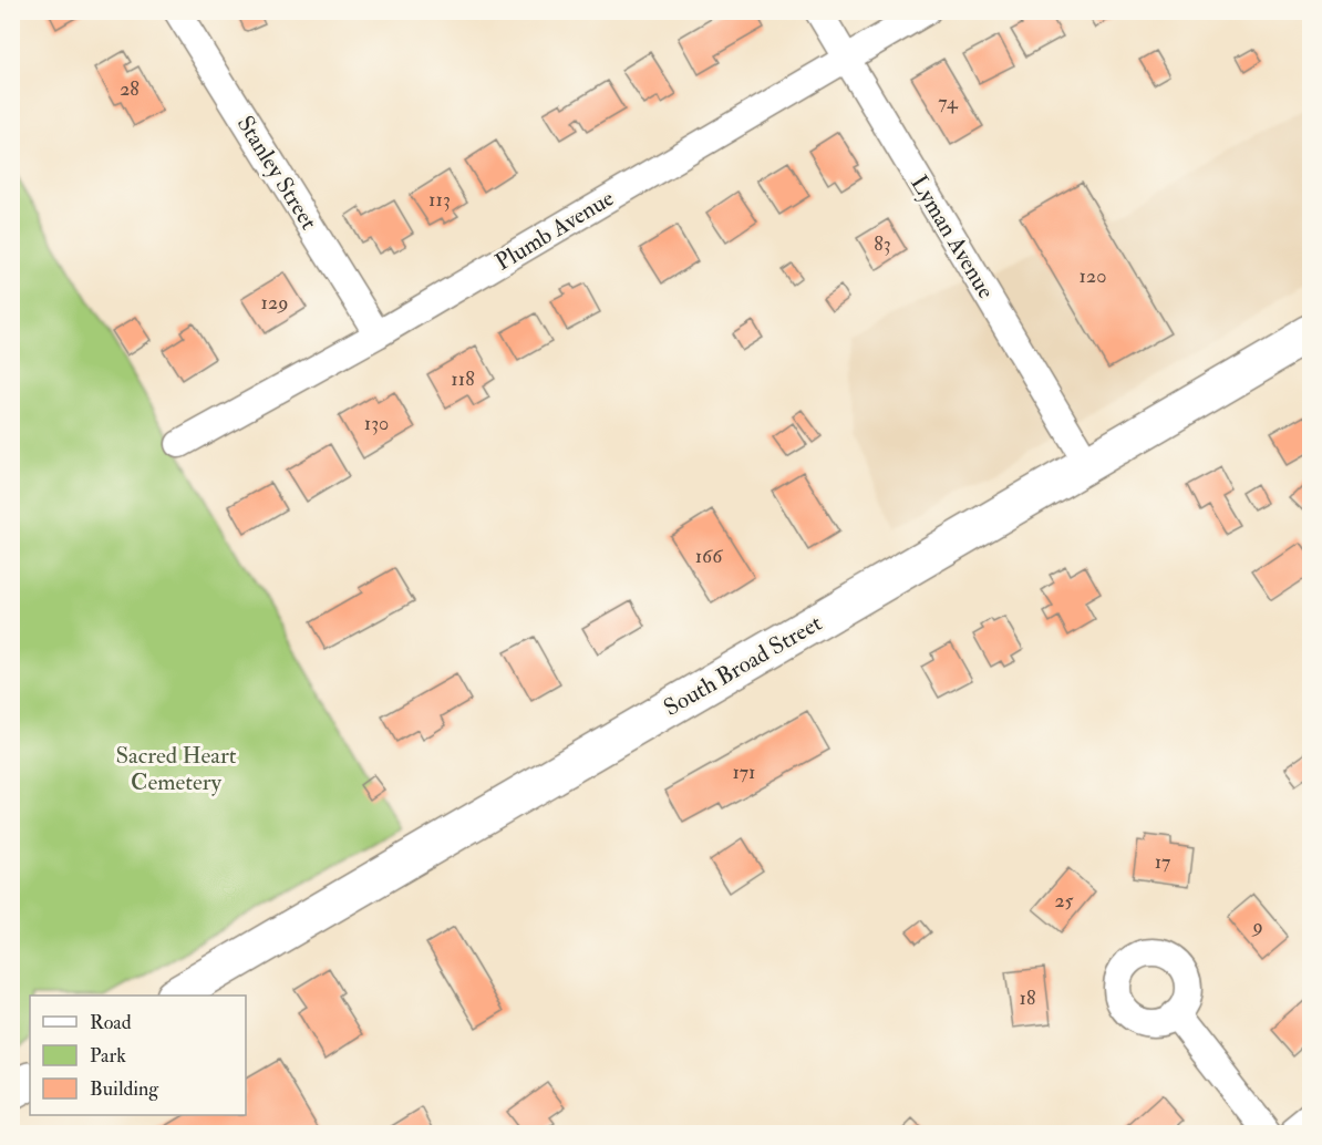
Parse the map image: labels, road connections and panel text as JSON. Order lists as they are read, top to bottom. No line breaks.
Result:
{"streets":{"main road":["South Broad Street"],"street":["Stanley Street","Plumb Avenue","Lyman Avenue"]},"crossings":[["Stanley Street","Plumb Avenue"],["Plumb Avenue","Lyman Avenue"],["Lyman Avenue","South Broad Street"]],"parks":["Sacred Heart Cemetery"],"house_numbers":["28","74","113","83","120","129","118","130","166","171","17","25","9","18"],"legend":["Road","Park","Building"]}
